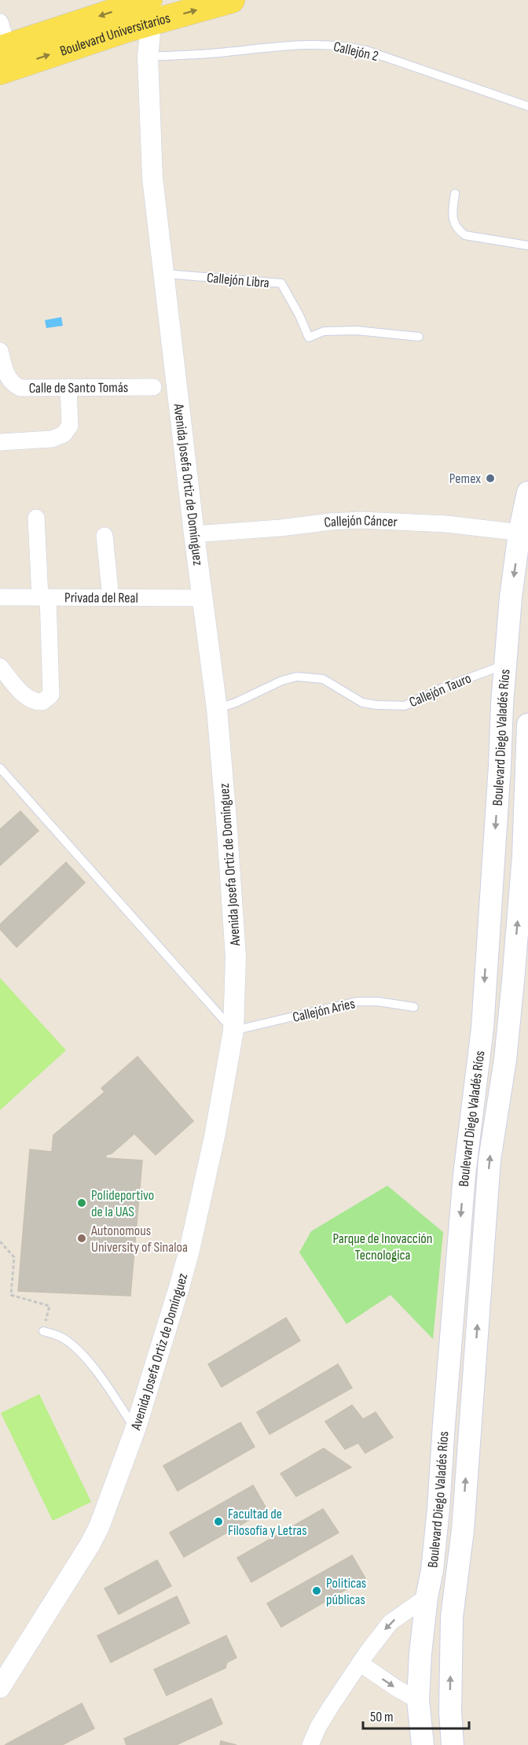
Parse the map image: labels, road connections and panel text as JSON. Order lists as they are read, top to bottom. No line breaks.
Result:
{"streets":{"main road":["Boulevard Universitarios","Boulevard Diego Valadés Ríos"],"street":["Calle de Santo Tomás","Avenida Josefa Ortiz de Domínguez","Callejón Cáncer","Privada del Real"],"lane":["Callejón 2","Callejón Libra","Callejón Tauro","Callejón Aries"]},"crossings":[["Boulevard Universitarios","Avenida Josefa Ortiz de Domínguez"],["Callejón 2","Avenida Josefa Ortiz de Domínguez"],["Callejón Libra","Avenida Josefa Ortiz de Domínguez"],["Avenida Josefa Ortiz de Domínguez","Callejón Cáncer"],["Avenida Josefa Ortiz de Domínguez","Privada del Real"],["Avenida Josefa Ortiz de Domínguez","Callejón Tauro"],["Avenida Josefa Ortiz de Domínguez","Callejón Aries"],["Callejón Cáncer","Boulevard Diego Valadés Ríos"],["Callejón Tauro","Boulevard Diego Valadés Ríos"]],"parks":["Parque de Inovacción Tecnologica"],"places":["Pemex","Polideportivo de la UAS","Autonomous University of Sinaloa","Facultad de Filosofía y Letras","Politicas públicas"],"scale_bar":"50 m"}
